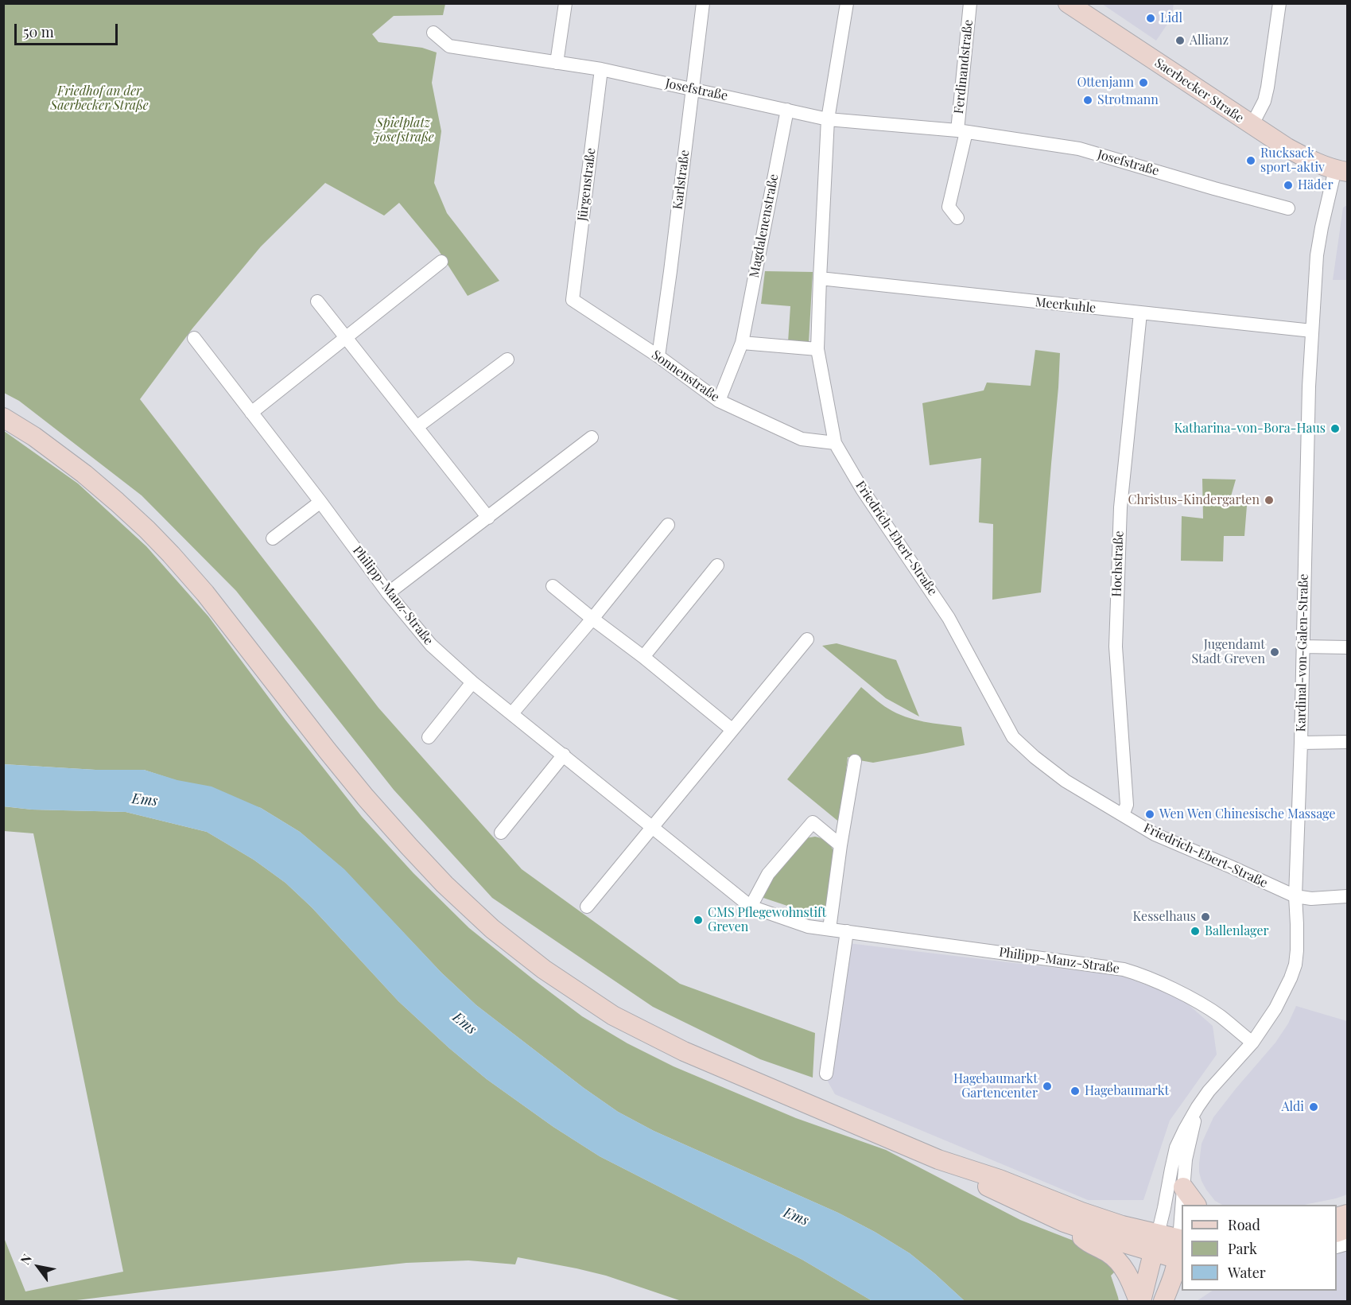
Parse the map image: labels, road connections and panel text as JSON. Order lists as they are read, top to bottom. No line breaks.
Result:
{"streets":{"main road":["Saerbecker Straße"],"street":["Ferdinandstraße","Josefstraße","Karlstraße","Jürgenstraße","Magdalenenstraße","Meerkuhle","Sonnenstraße","Friedrich-Ebert-Straße","Hochstraße","Philipp-Manz-Straße","Kardinal-von-Galen-Straße"]},"crossings":[["Ferdinandstraße","Josefstraße"],["Josefstraße","Karlstraße"],["Josefstraße","Jürgenstraße"],["Josefstraße","Magdalenenstraße"],["Josefstraße","Friedrich-Ebert-Straße"],["Saerbecker Straße","Kardinal-von-Galen-Straße"],["Karlstraße","Sonnenstraße"],["Jürgenstraße","Sonnenstraße"],["Magdalenenstraße","Sonnenstraße"],["Meerkuhle","Friedrich-Ebert-Straße"],["Meerkuhle","Hochstraße"],["Meerkuhle","Kardinal-von-Galen-Straße"],["Sonnenstraße","Friedrich-Ebert-Straße"],["Friedrich-Ebert-Straße","Hochstraße"],["Friedrich-Ebert-Straße","Kardinal-von-Galen-Straße"],["Philipp-Manz-Straße","Kardinal-von-Galen-Straße"]],"water":["Ems"],"parks":["Friedhof an der Saerbecker Straße","Spielplatz Josefstraße"],"places":["Lidl","Allianz","Ottenjann","Strotmann","Rucksack sport-aktiv","Häder","Katharina-von-Bora-Haus","Christus-Kindergarten","Jugendamt Stadt Greven","Wen Wen Chinesische Massage","Kesselhaus","CMS Pflegewohnstift Greven","Ballenlager","Hagebaumarkt Gartencenter","Hagebaumarkt","Aldi"],"legend":["Road","Park","Water"],"scale_bar":"50 m","north":"top left"}
